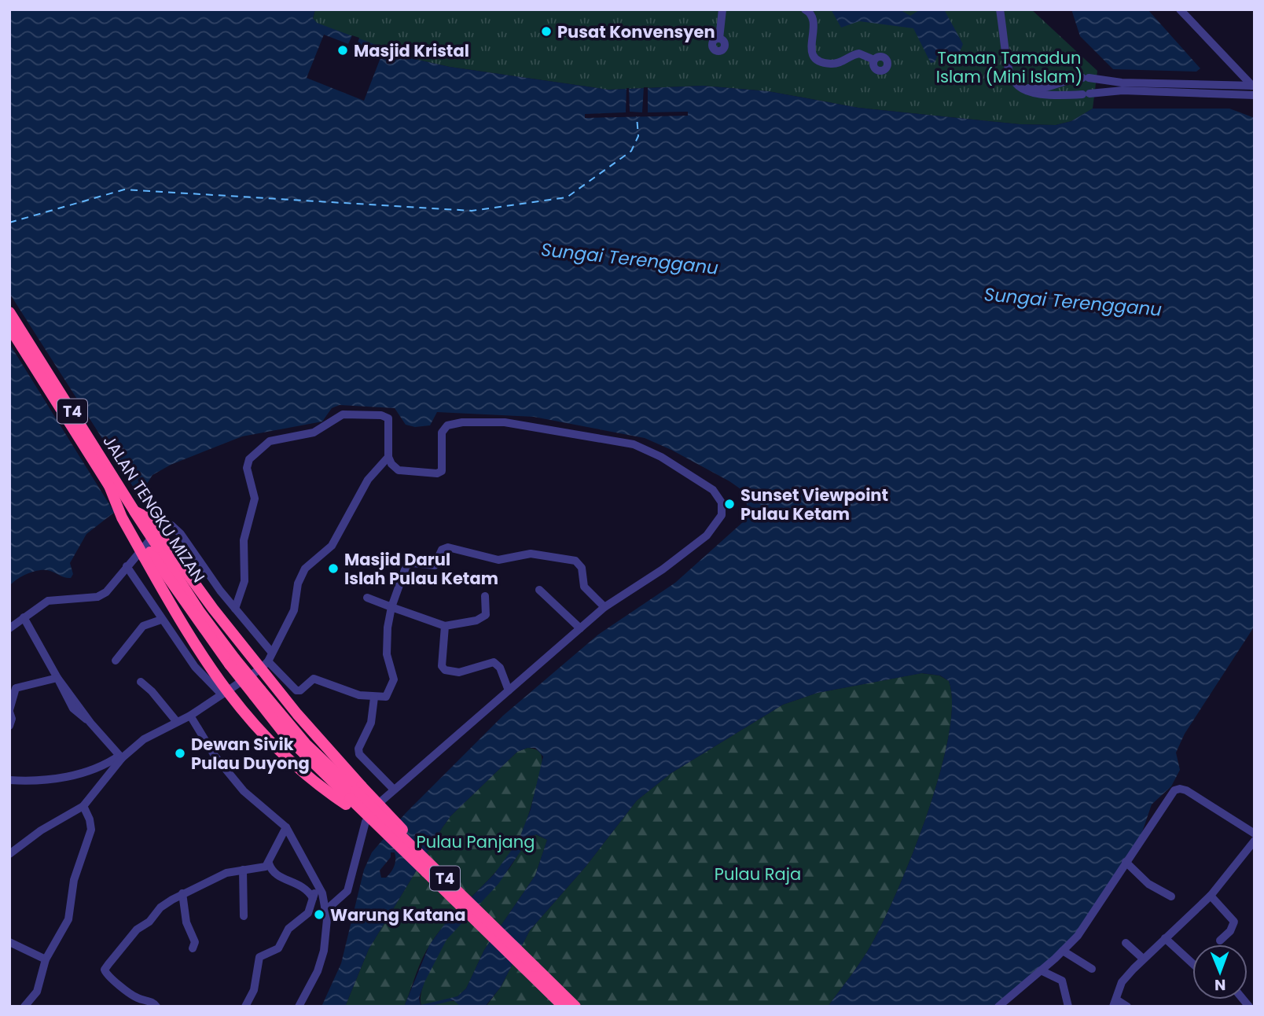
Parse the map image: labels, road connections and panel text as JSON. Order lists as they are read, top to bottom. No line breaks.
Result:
{"streets":{"highway":["T4","JALAN TENGKU MIZAN"]},"crossings":[["T4","JALAN TENGKU MIZAN"]],"water":["Sungai Terengganu"],"parks":["Taman Tamadun Islam (Mini Islam)","Pulau Panjang","Pulau Raja"],"places":["Pusat Konvensyen","Masjid Kristal","Sunset Viewpoint Pulau Ketam","Masjid Darul Islah Pulau Ketam","Dewan Sivik Pulau Duyong","Warung Katana"],"north":"bottom"}
